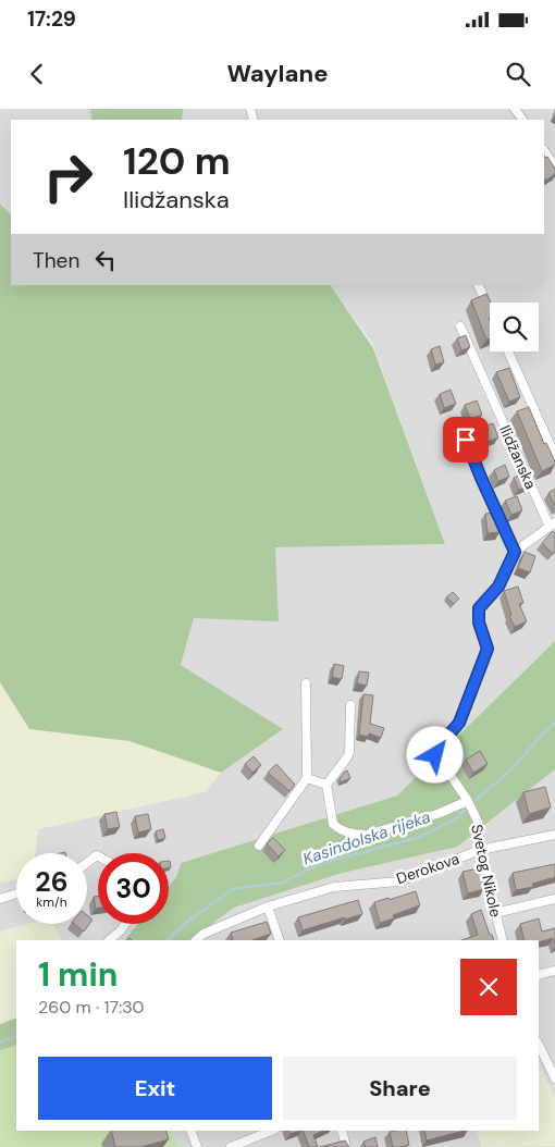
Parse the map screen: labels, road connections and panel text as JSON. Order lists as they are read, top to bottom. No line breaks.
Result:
{"streets":{"street":["Ilidžanska","Derokova","Svetog Nikole"]},"crossings":[["Ilidžanska","Svetog Nikole"],["Derokova","Svetog Nikole"]],"water":["Kasindolska rijeka"],"page":{"status":"17:29","header":"Waylane","turn":["120 m","Ilidžanska"],"then":"Then","speed":"26 km/h","limit":"30","heading":["1 min","260 m · 17:30"],"buttons":["Exit","Share"]}}
